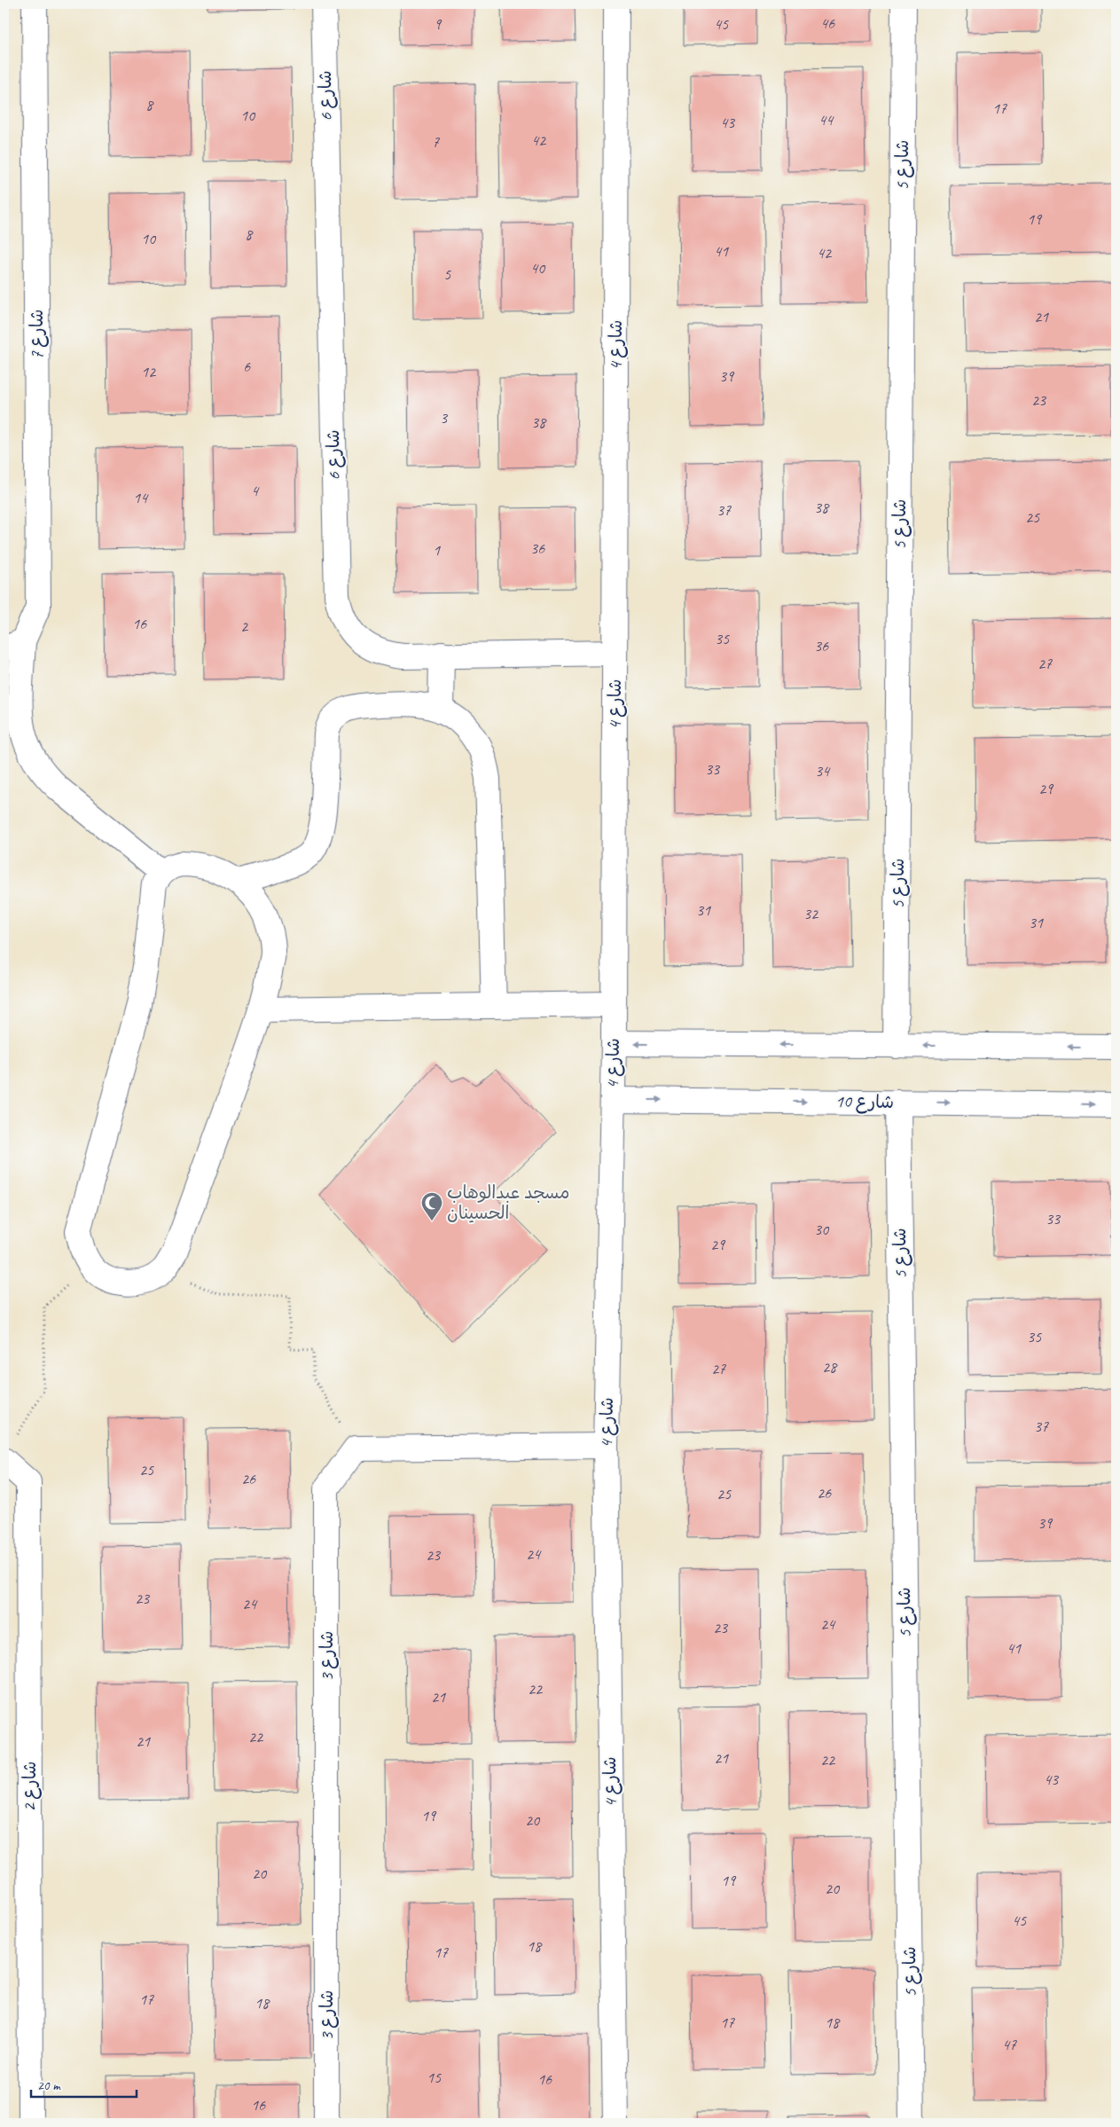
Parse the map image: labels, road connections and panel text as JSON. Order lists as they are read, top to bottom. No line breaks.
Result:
{"streets":{"street":["شارع 6","شارع 5","شارع 7","شارع 4","شارع 10","شارع 3","شارع 2"]},"crossings":[["شارع 6","شارع 4"],["شارع 5","شارع 10"],["شارع 4","شارع 10"]],"places":{"mosque":["مسجد عبدالوهاب الحسينان"]},"house_numbers":["46","9","45","8","17","10","44","43","42","7","19","8","10","41","42","40","5","21","6","12","39","23","3","38","4","14","38","37","25","36","1","16","2","35","36","27","33","34","29","31","32","31","33","30","29","35","28","27","37","25","26","26","25","39","24","23","23","24","24","23","41","22","21","22","21","21","22","43","19","20","20","19","20","45","18","17","17","18","17","18","47","15","16","16"],"scale_bar":"20 m"}
